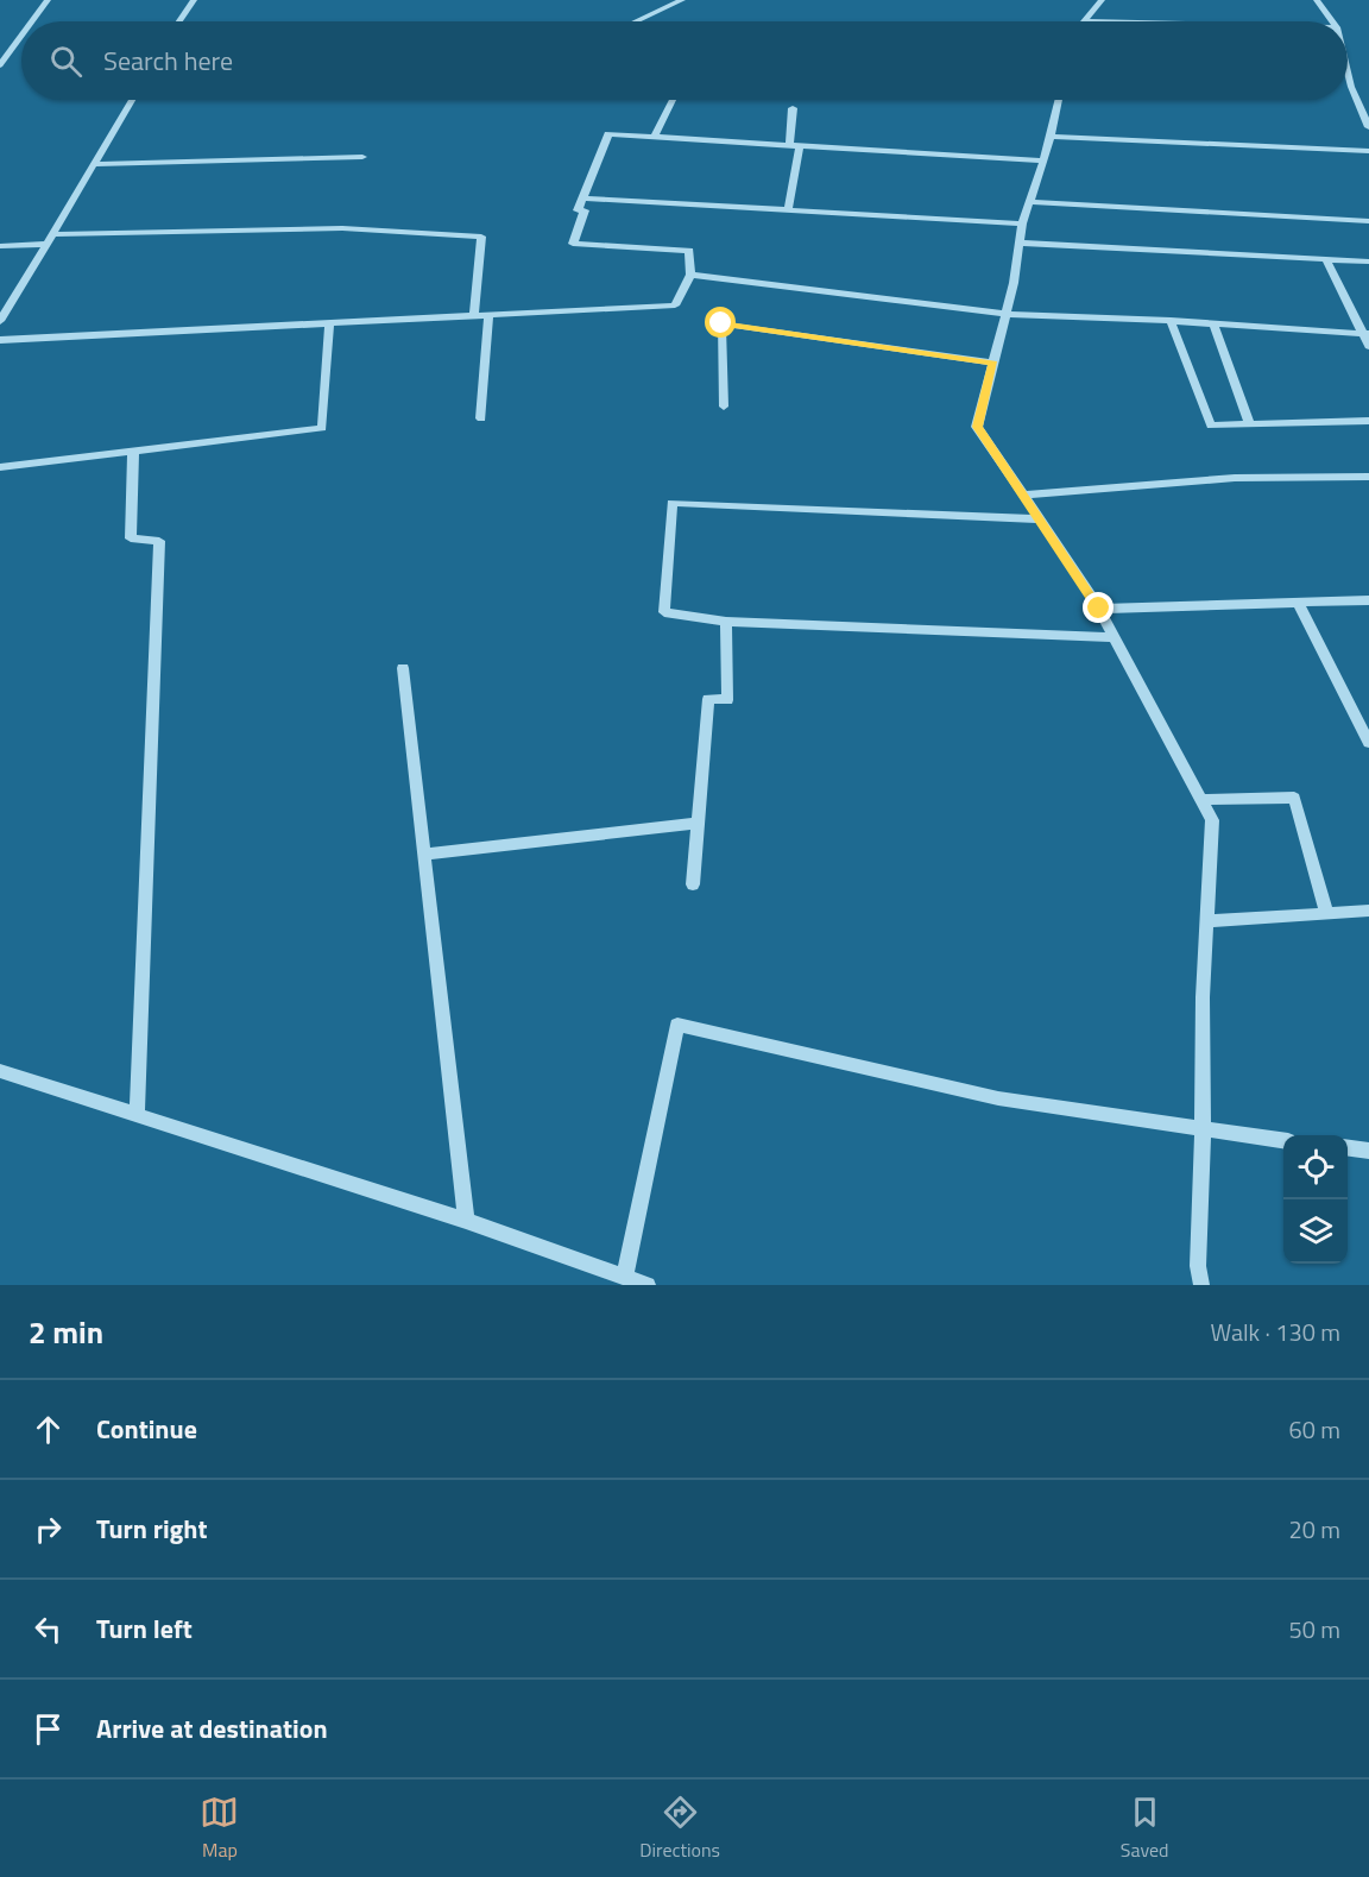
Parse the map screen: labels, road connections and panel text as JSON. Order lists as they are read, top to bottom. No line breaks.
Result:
{"page":{"search":"Search here","heading":["2 min","Walk · 130 m"],"list":[["Continue","60 m"],["Turn right","20 m"],["Turn left","50 m"],"Arrive at destination"],"nav":["Map","Directions","Saved"]}}
